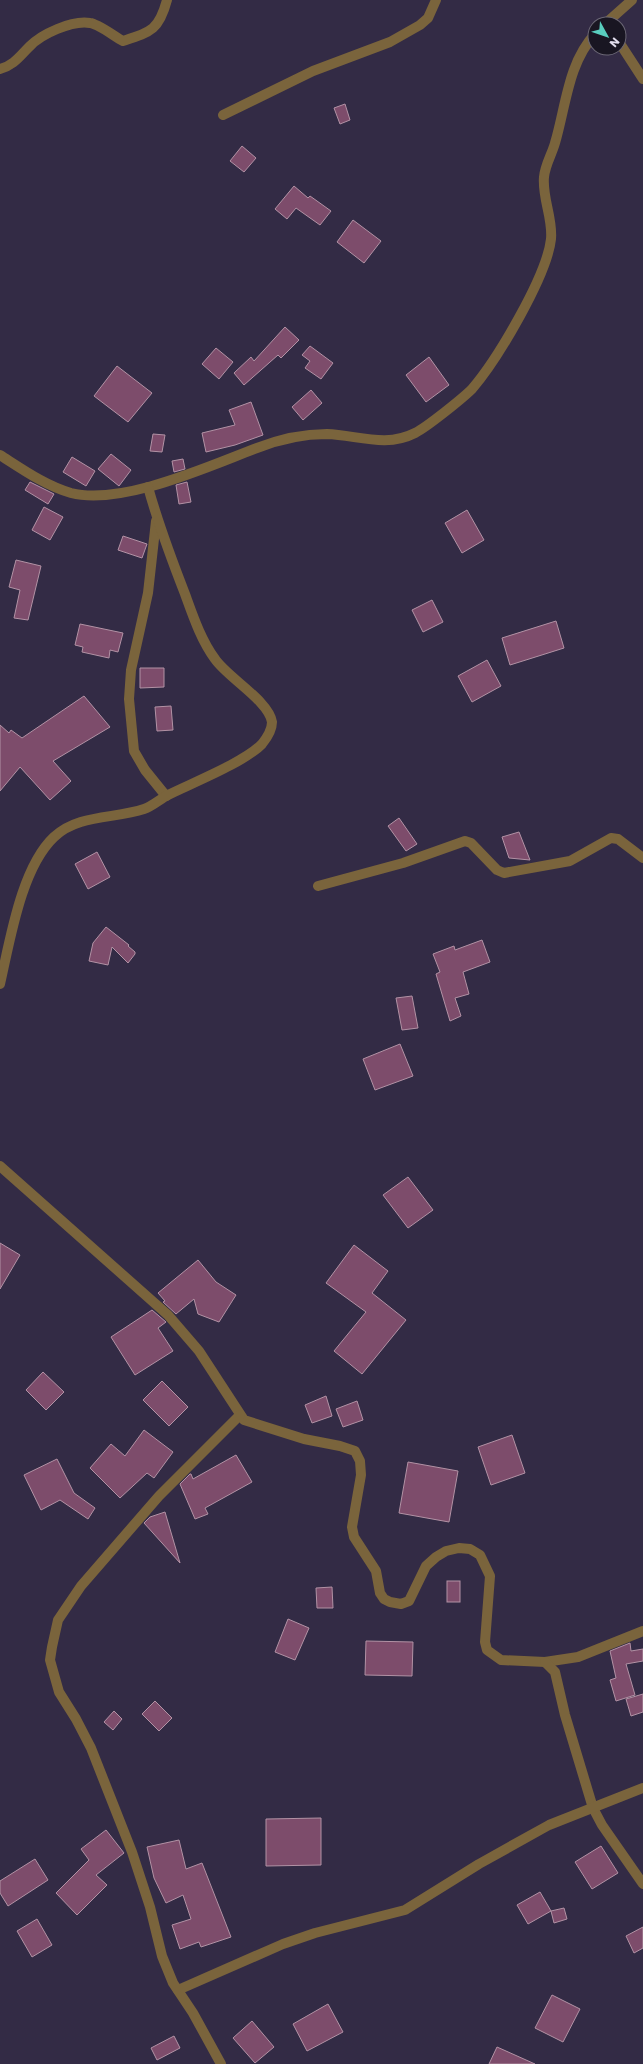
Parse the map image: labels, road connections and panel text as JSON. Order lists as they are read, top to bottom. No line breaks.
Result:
{"north":"bottom right"}
